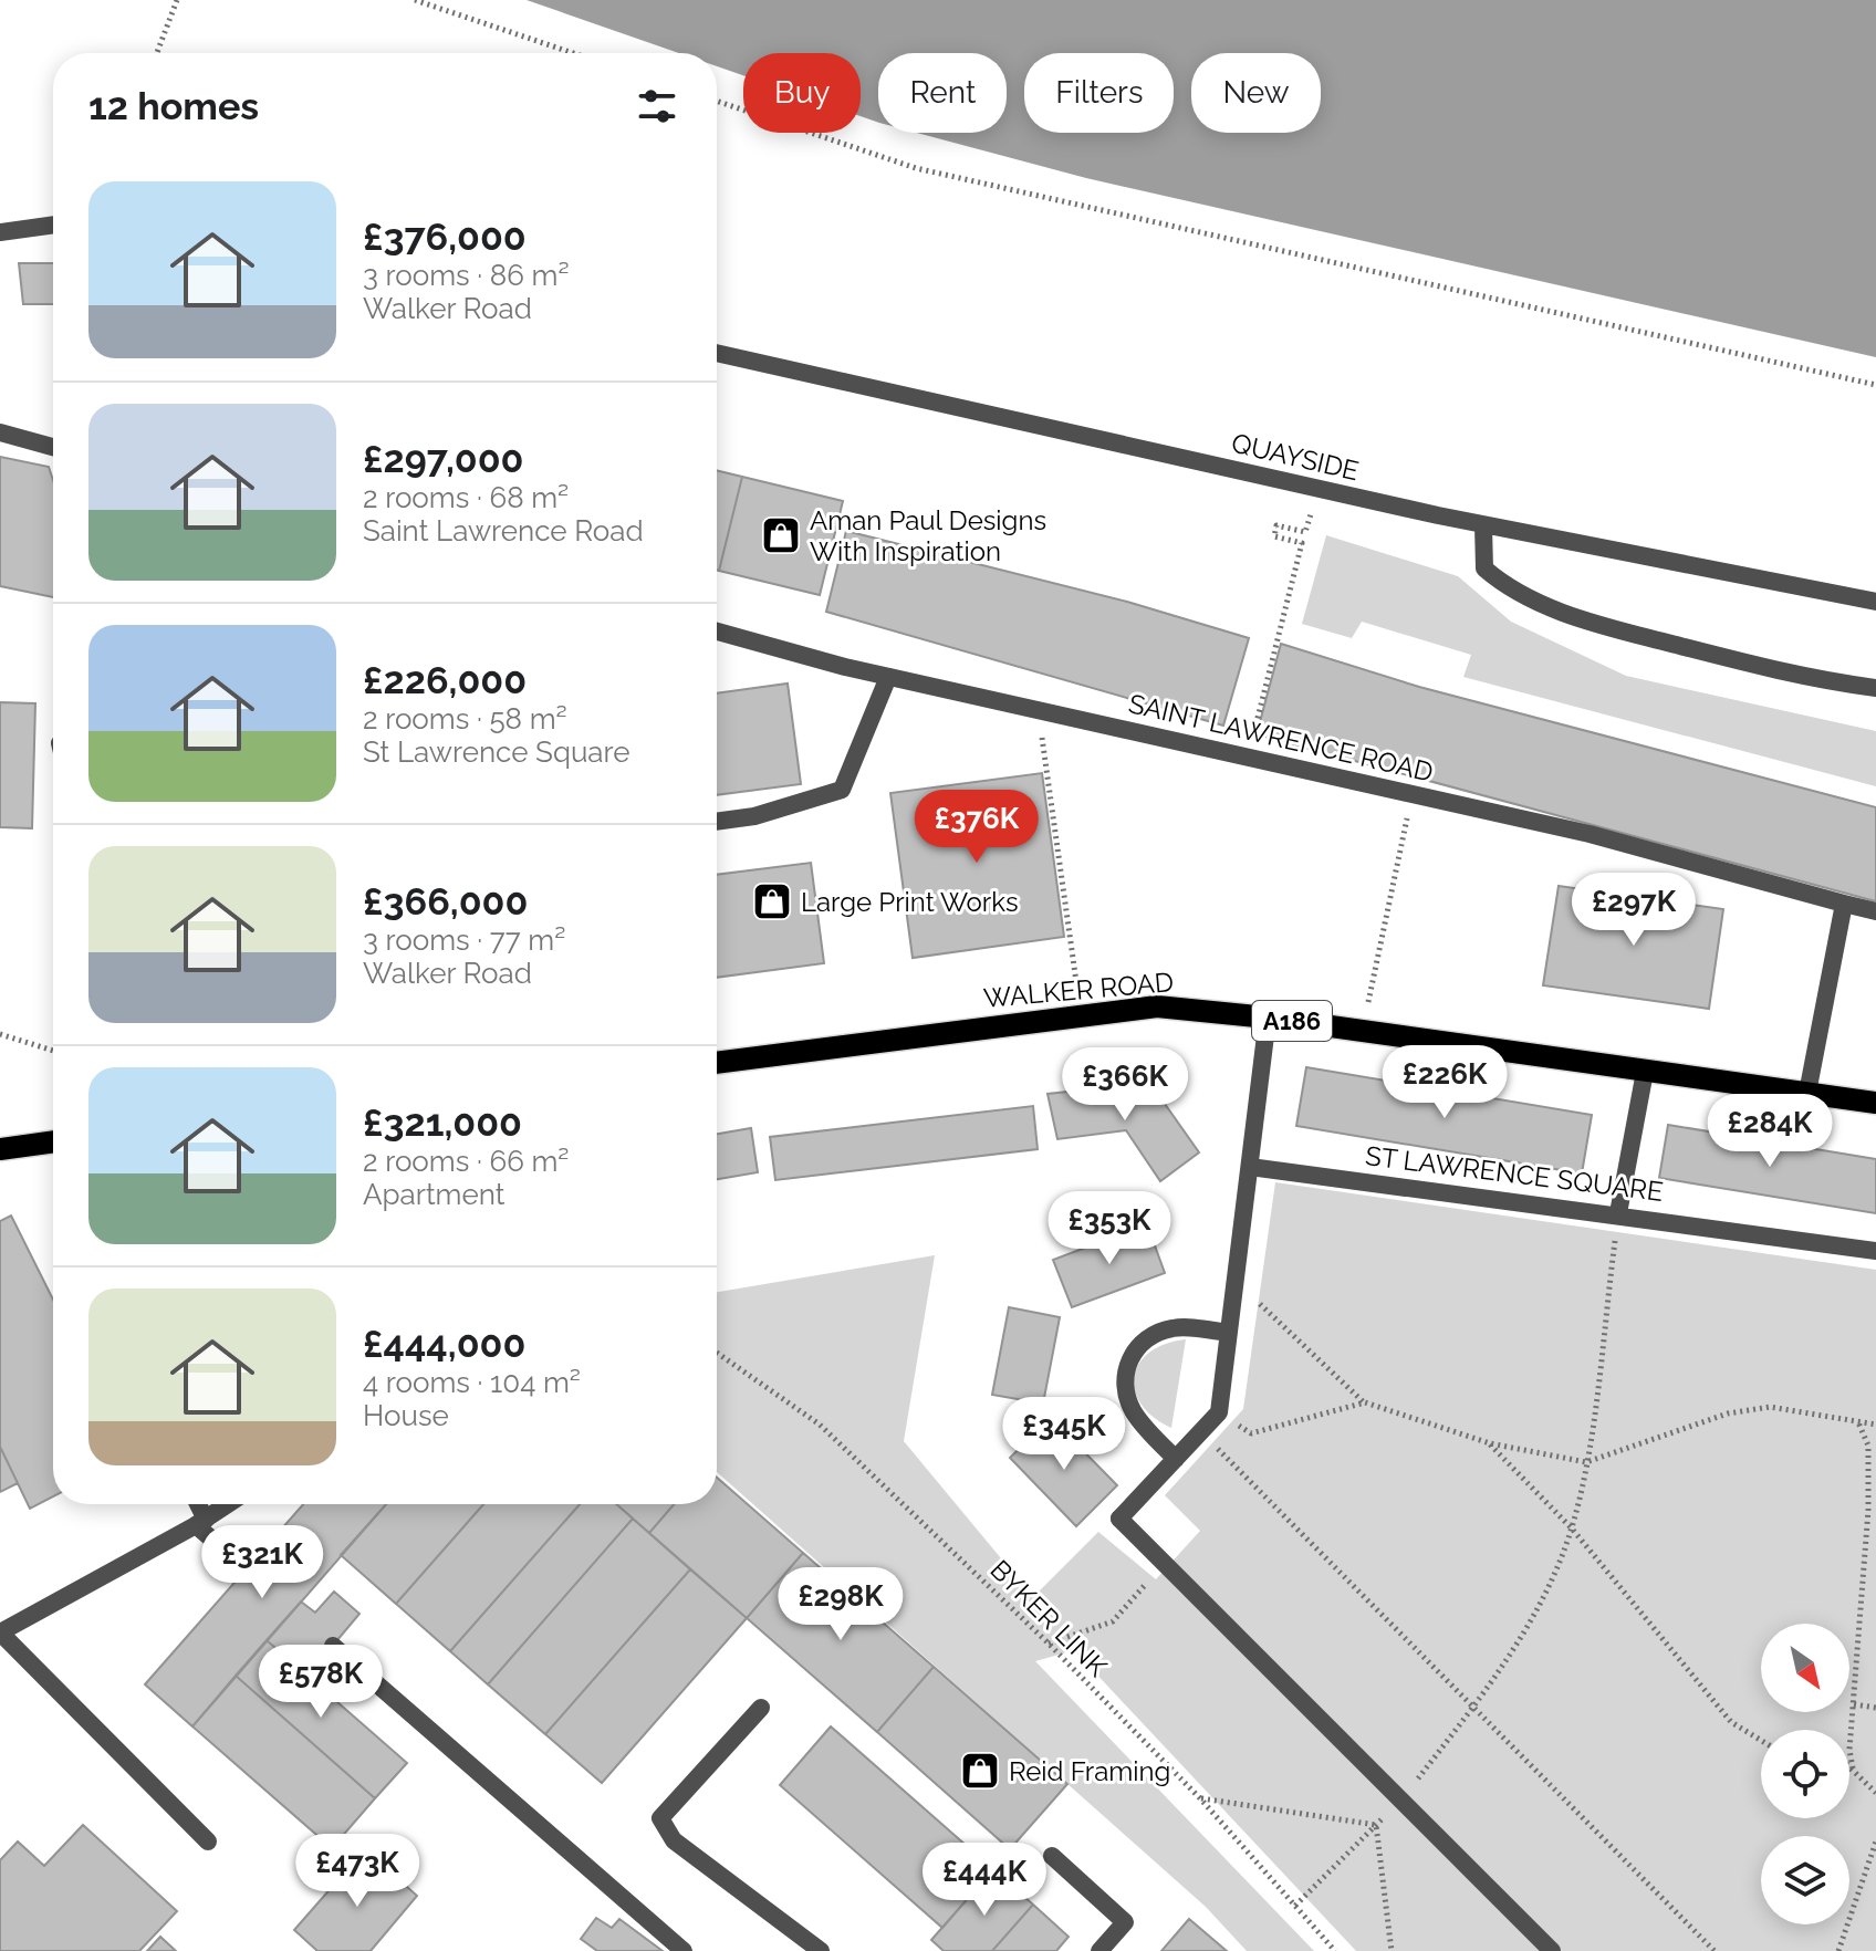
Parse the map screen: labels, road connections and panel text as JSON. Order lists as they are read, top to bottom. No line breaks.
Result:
{"streets":{"main road":["WALKER ROAD","A186"],"street":["QUAYSIDE","SAINT LAWRENCE ROAD","ST LAWRENCE SQUARE"],"path":["BYKER LINK"]},"places":{"shop":["Aman Paul Designs With Inspiration","Large Print Works","Reid Framing"]},"north":"bottom right","page":{"chip":["Buy","Rent","Filters","New"],"heading":"12 homes","list":[{"name":"£376,000","note":"3 rooms · 86 m² · Walker Road"},{"name":"£297,000","note":"2 rooms · 68 m² · Saint Lawrence Road"},{"name":"£226,000","note":"2 rooms · 58 m² · St Lawrence Square"},{"name":"£366,000","note":"3 rooms · 77 m² · Walker Road"},{"name":"£321,000","note":"2 rooms · 66 m² · Apartment"},{"name":"£444,000","note":"4 rooms · 104 m² · House"}],"price":["£376K","£297K","£226K","£366K","£284K","£353K","£345K","£321K","£298K","£578K","£473K","£444K"]}}
